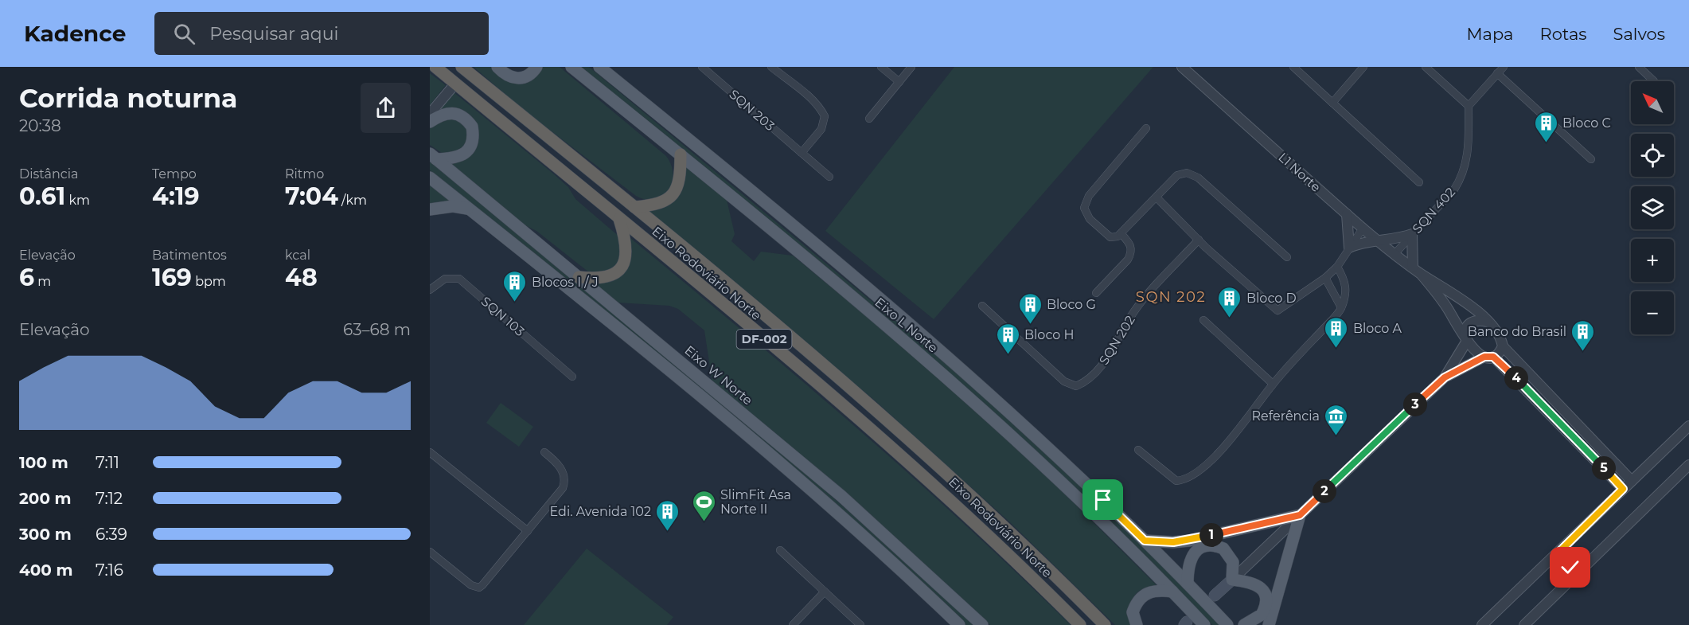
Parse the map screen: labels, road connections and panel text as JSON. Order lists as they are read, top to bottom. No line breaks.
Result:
{"streets":{"highway":["Eixo Rodoviário Norte","DF-002"],"main road":["Eixo L Norte","Eixo W Norte"],"street":["SQN 203","L1 Norte","SQN 402","SQN 103","SQN 202"]},"crossings":[["L1 Norte","SQN 402"]],"districts":["SQN 202"],"places":{"building":["Bloco C","Blocos I / J","Bloco D","Bloco G","Bloco A","Banco do Brasil","Bloco H","Edi. Avenida 102"],"museum":["Referência"],"sports":["SlimFit Asa Norte II"]},"north":"top left","page":{"header":"Kadence","search":"Pesquisar aqui","nav":["Mapa","Rotas","Salvos"],"heading":["Corrida noturna","20:38"],"map_buttons":["+","−"],"stats":[["Distância","0.61 km"],["Tempo","4:19"],["Ritmo","7:04 /km"],["Elevação","6 m"],["Batimentos","169 bpm"],["kcal","48"]],"chart":["Elevação","63–68 m"],"pins":["4","3","5","2","1"],"list":[{"name":"100 m","note":"7:11"},{"name":"200 m","note":"7:12"},{"name":"300 m","note":"6:39"},{"name":"400 m","note":"7:16"}]}}
